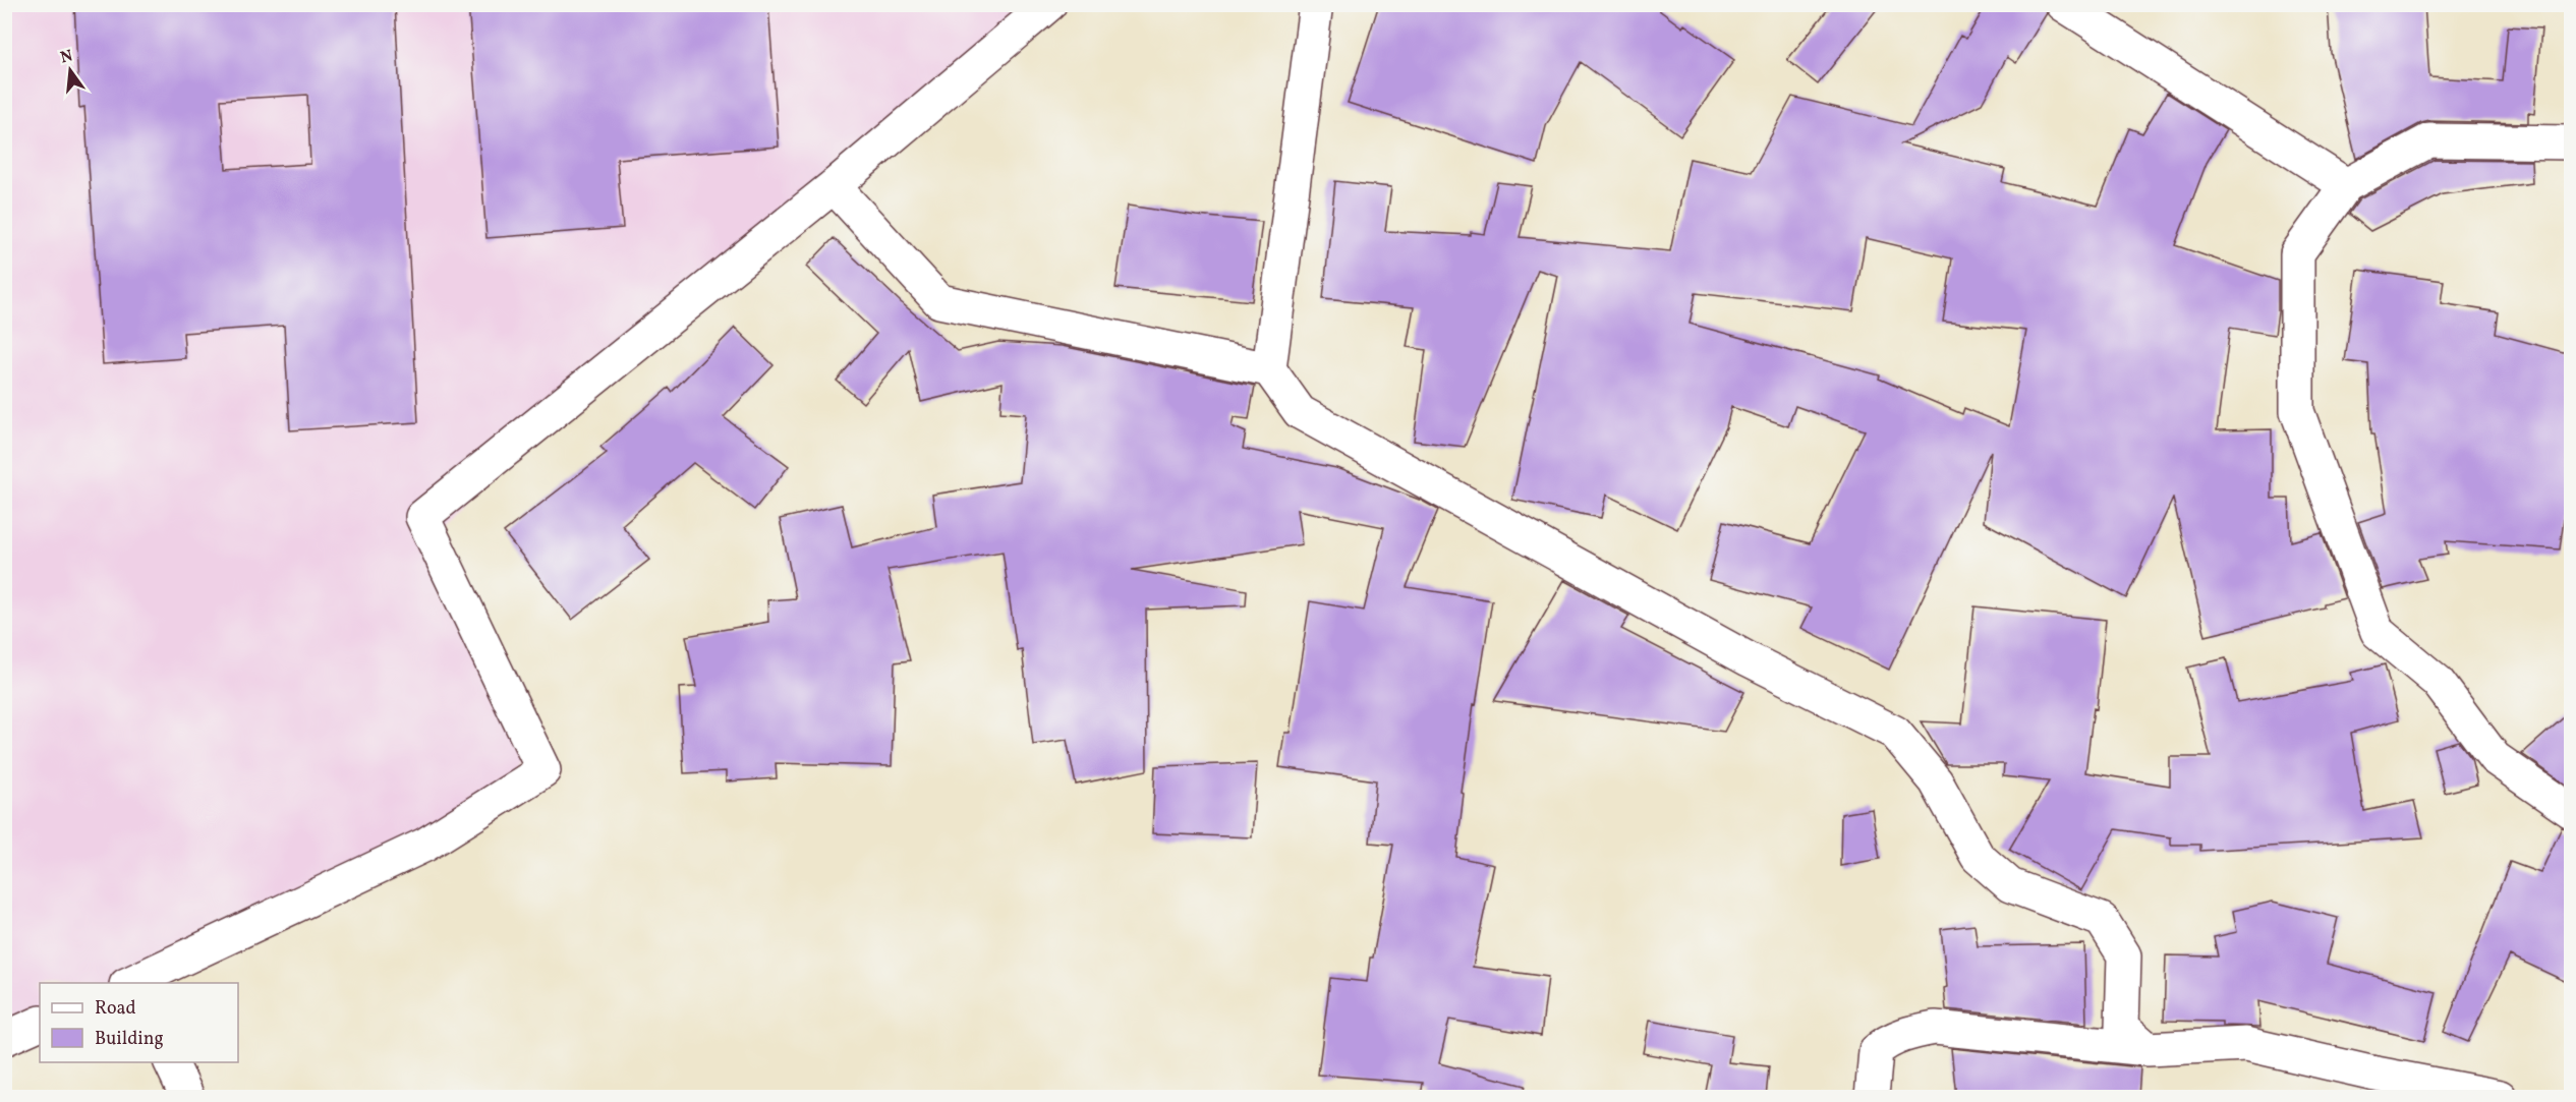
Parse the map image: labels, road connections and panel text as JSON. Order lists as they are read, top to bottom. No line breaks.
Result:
{"legend":["Road","Building"],"north":"top"}
